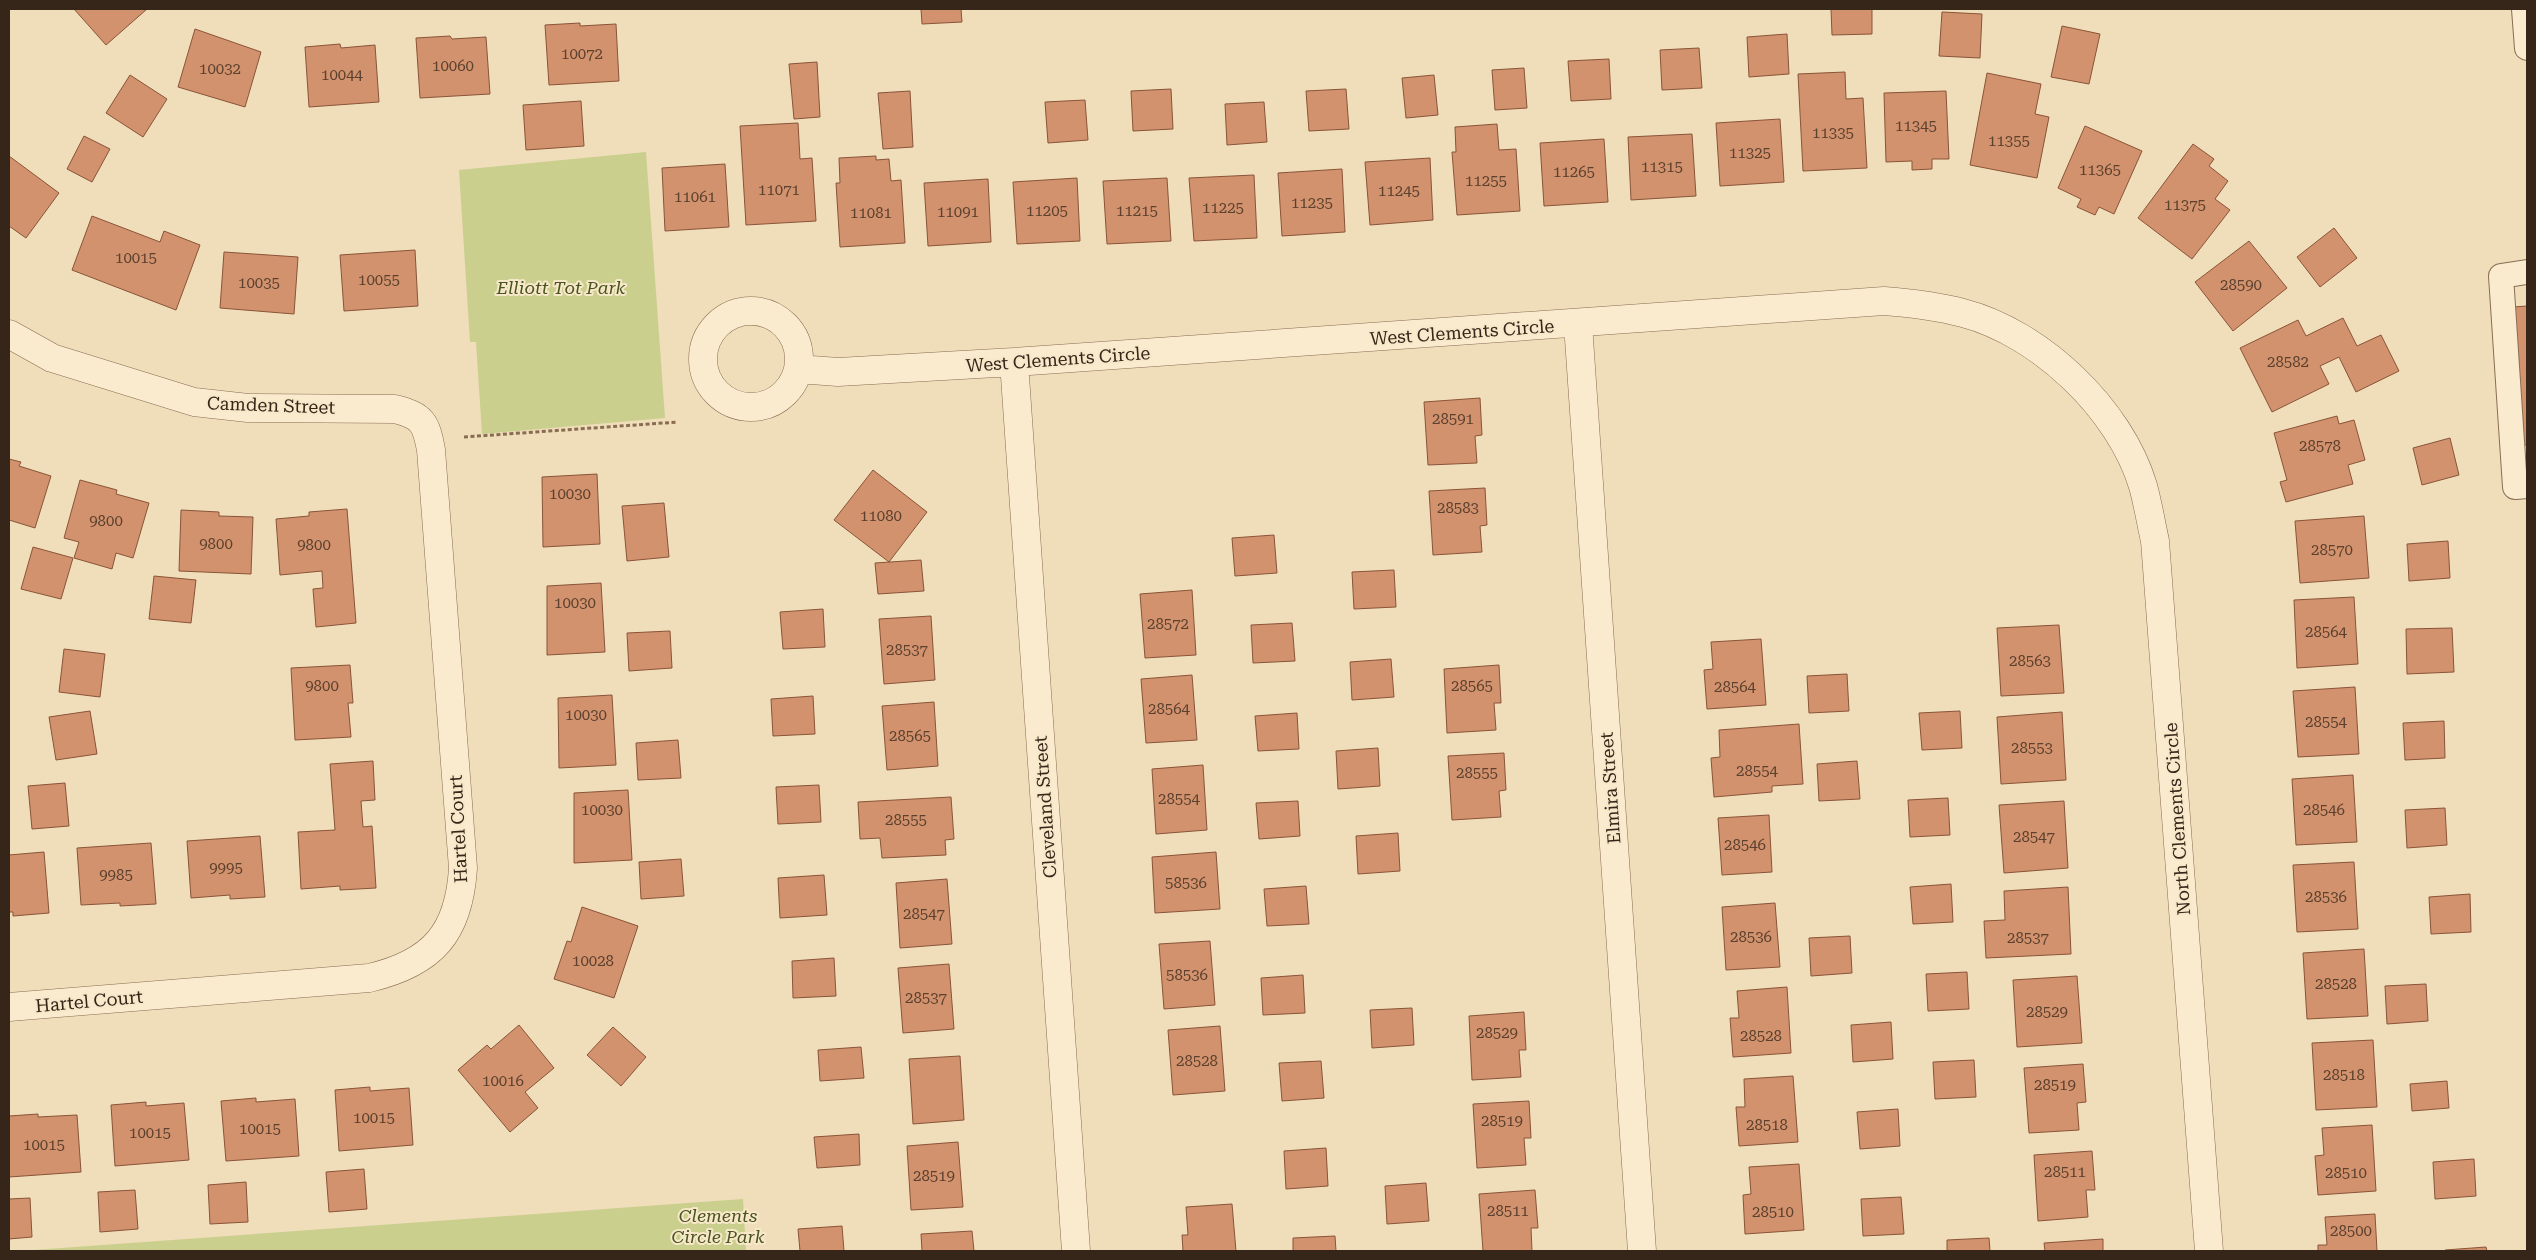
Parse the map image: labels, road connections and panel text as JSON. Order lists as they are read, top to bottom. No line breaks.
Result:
{"streets":{"street":["West Clements Circle","Camden Street","Elmira Street","Cleveland Street","North Clements Circle","Hartel Court"]},"crossings":[["West Clements Circle","Elmira Street"],["West Clements Circle","Cleveland Street"],["West Clements Circle","North Clements Circle"],["Camden Street","Hartel Court"]],"parks":["Elliott Tot Park","Clements Circle Park"],"house_numbers":["10072","10060","10032","10044","11345","11335","11355","11325","11315","11365","11265","11255","11071","11245","11061","11235","11375","11225","11205","11215","11091","11081","10015","10055","10035","28590","28582","28591","28578","10030","28583","11080","9800","9800","9800","28570","10030","28572","28564","28537","28563","9800","28565","28564","28564","10030","28554","28565","28553","28554","28555","28554","10030","28546","28555","28547","28546","9995","9985","58536","28536","28547","28536","28537","10028","58536","28528","28537","28529","28529","28528","28528","28518","10016","28519","10015","28519","28518","10015","10015","10015","28511","28510","28519","28511","28510","28500"]}
